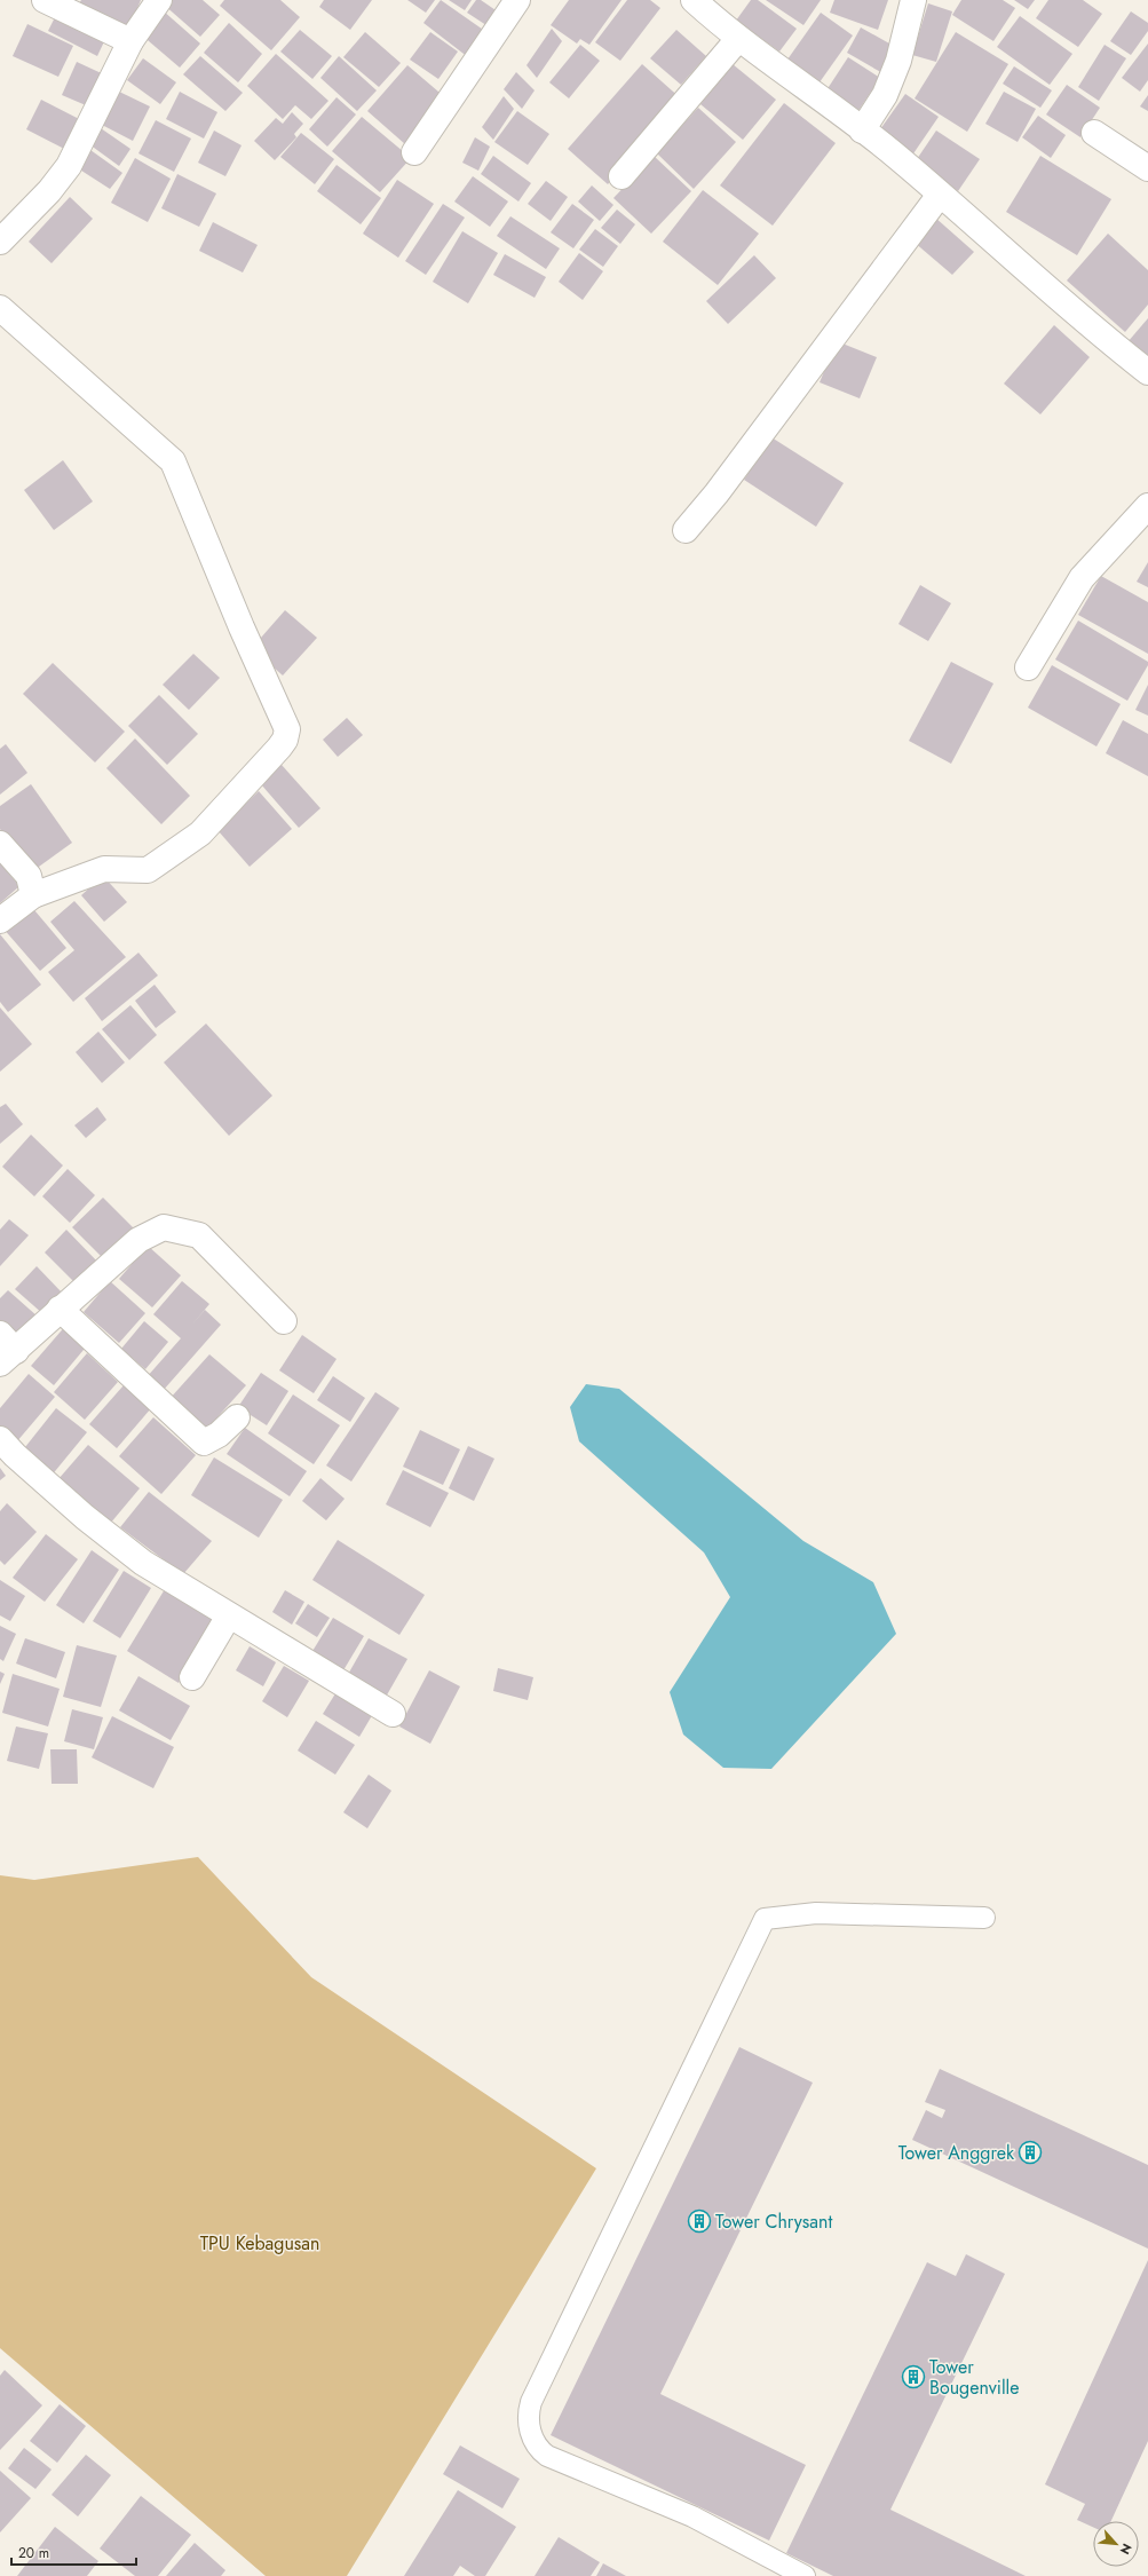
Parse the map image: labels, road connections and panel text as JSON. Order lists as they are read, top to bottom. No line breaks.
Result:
{"parks":["TPU Kebagusan"],"places":{"building":["Tower Anggrek","Tower Chrysant","Tower Bougenville"]},"scale_bar":"20 m","north":"bottom right"}
